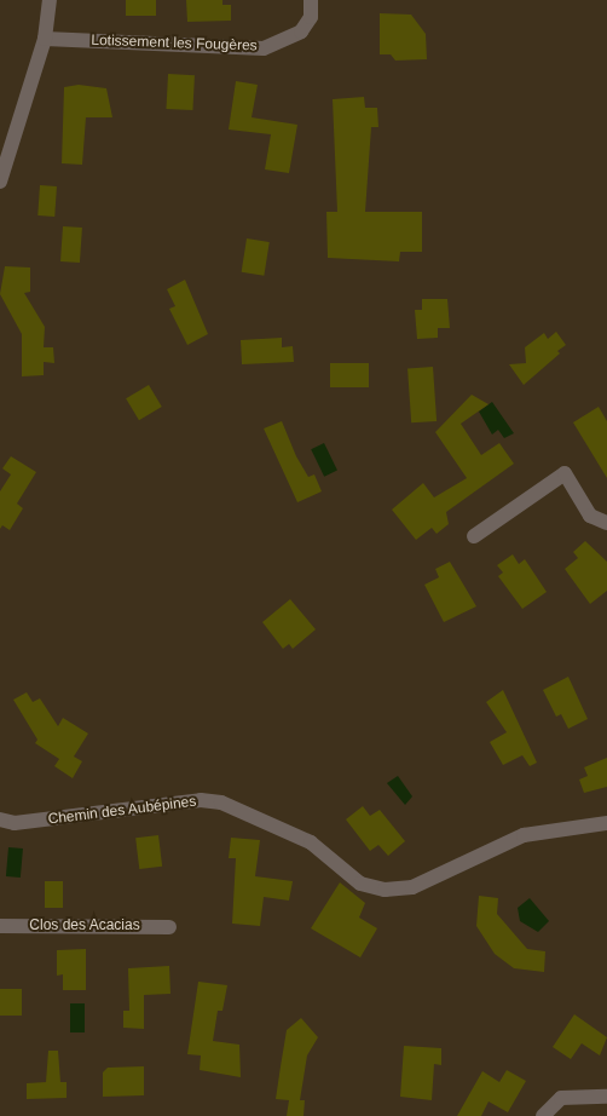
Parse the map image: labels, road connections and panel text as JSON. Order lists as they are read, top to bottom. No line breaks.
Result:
{"streets":{"street":["Lotissement les Fougères","Chemin des Aubépines","Clos des Acacias"]}}
